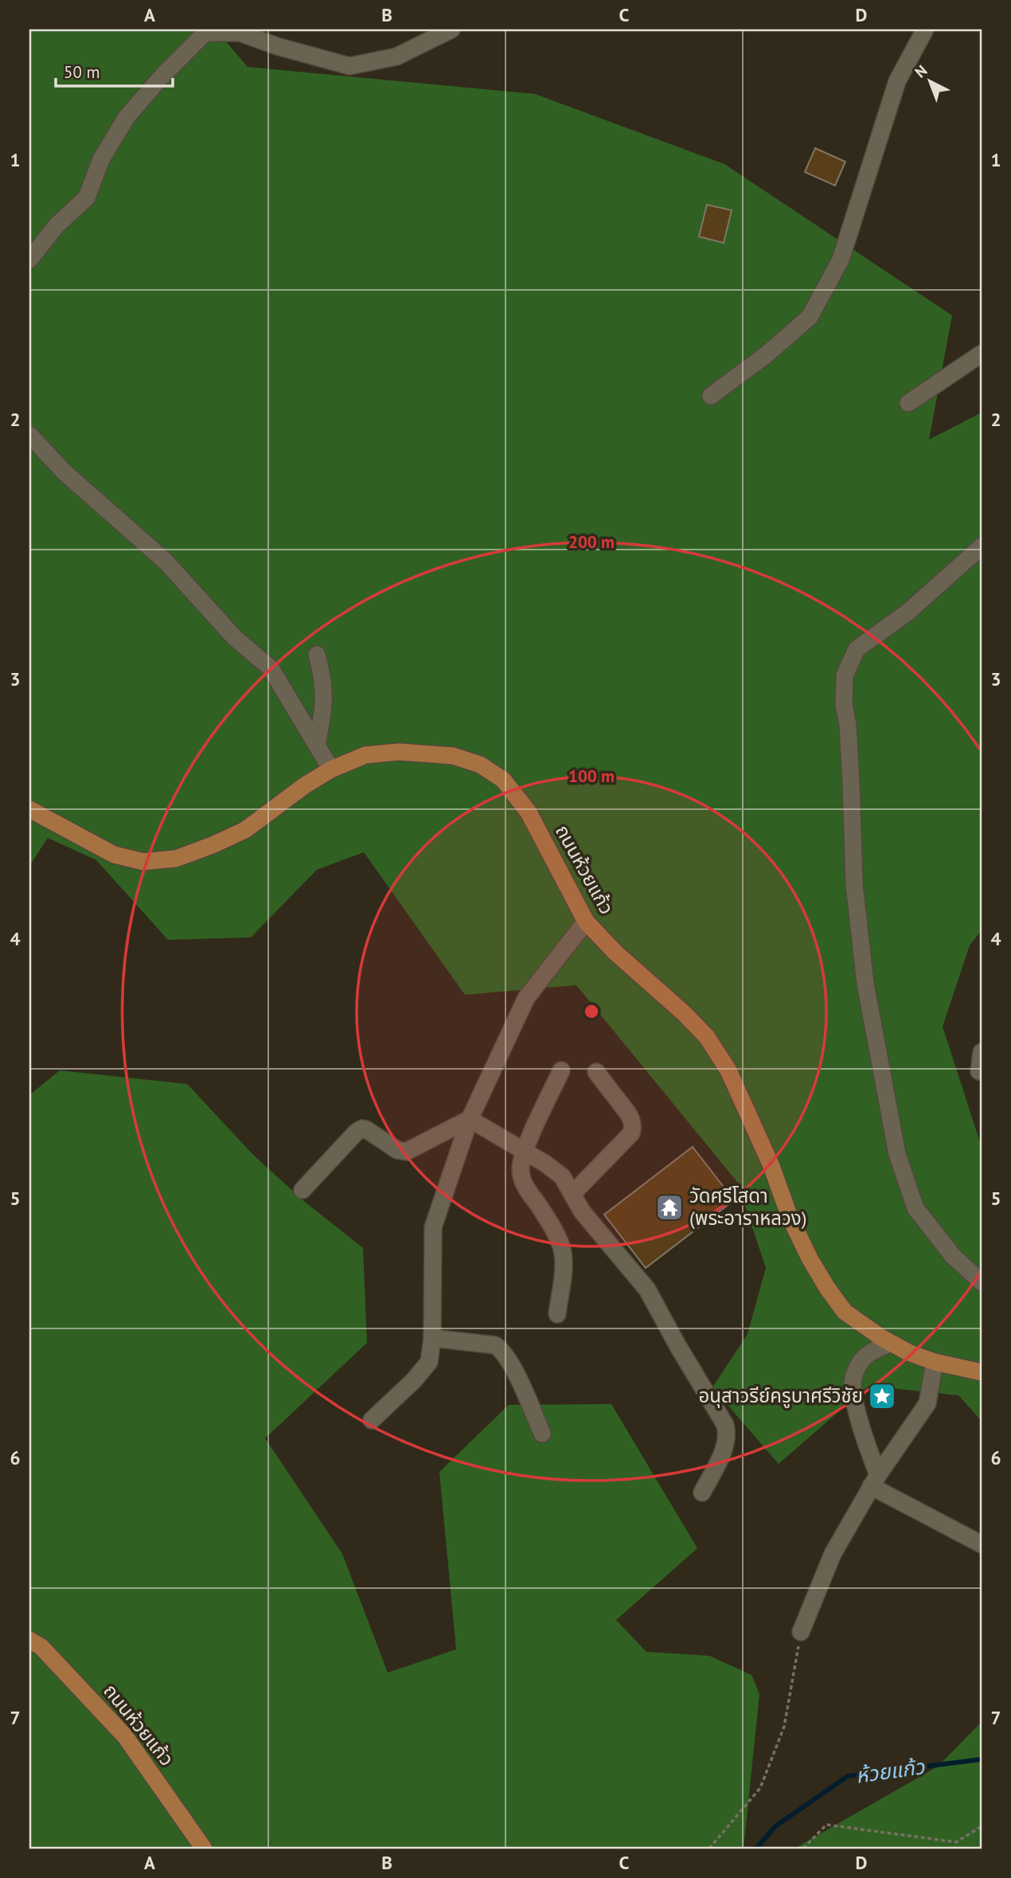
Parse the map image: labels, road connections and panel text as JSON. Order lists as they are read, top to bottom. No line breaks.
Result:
{"streets":{"main road":["ถนนห้วยแก้ว"]},"water":["ห้วยแก้ว"],"places":{"temple":["วัดศรีโสดา (พระอาราหลวง)"],"place":["อนุสาวรีย์ครูบาศรีวิชัย"]},"scale_bar":"50 m","north":"top left","grid":{"columns":["A","B","C","D"],"rows":["1","2","3","4","5","6","7"]},"rings":["200 m","100 m"]}
